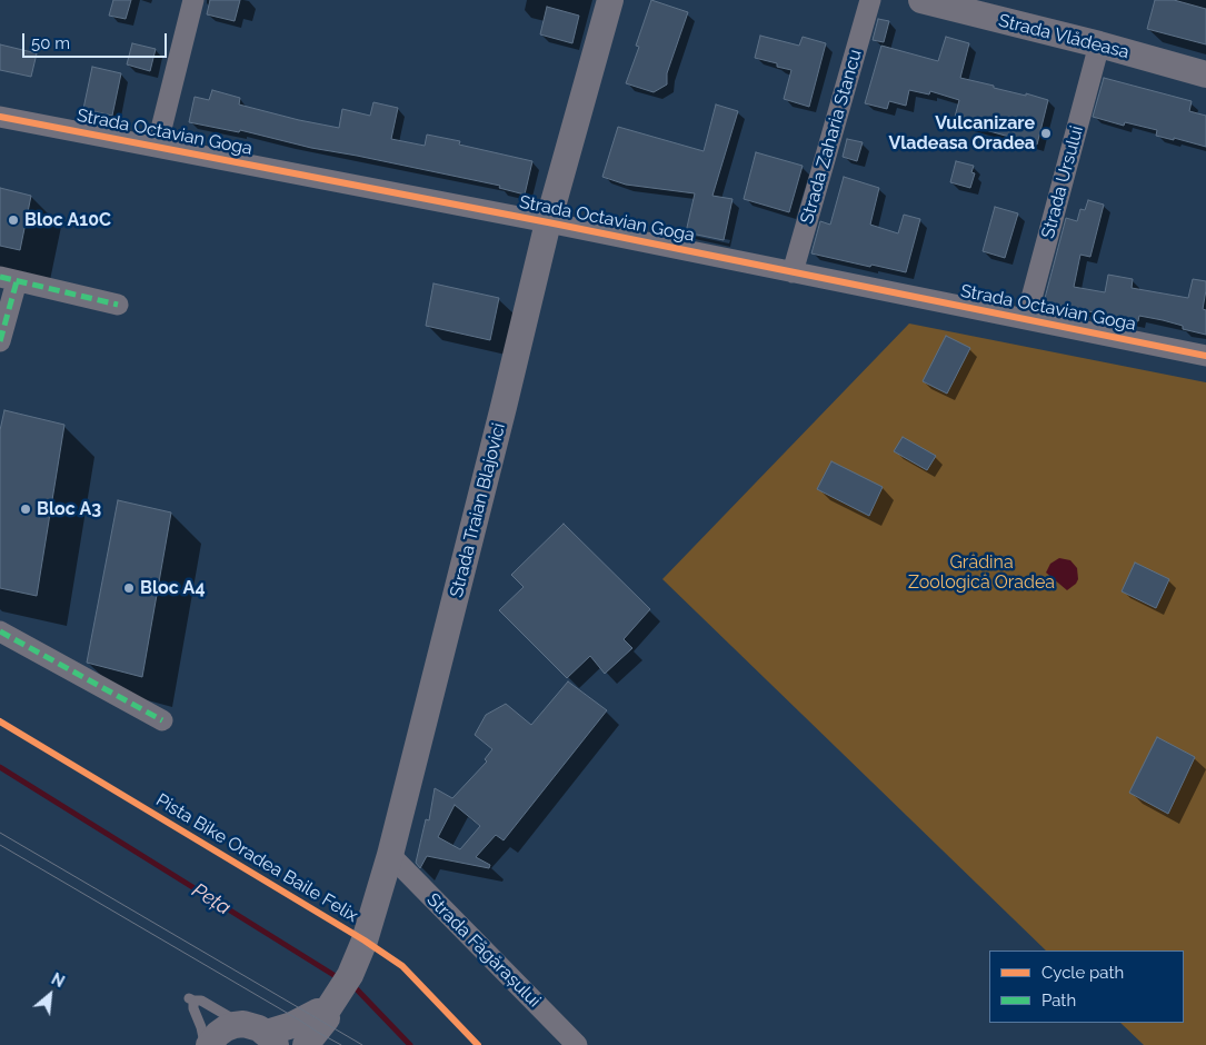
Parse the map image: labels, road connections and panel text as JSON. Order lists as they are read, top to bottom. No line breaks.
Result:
{"streets":{"street":["Strada Vlădeasa","Strada Octavian Goga","Strada Zaharia Stancu","Strada Ursului","Strada Traian Blajovici","Strada Făgărașului"],"cycle path":["Pista Bike Oradea Baile Felix"]},"crossings":[["Strada Vlădeasa","Strada Ursului"],["Strada Octavian Goga","Strada Zaharia Stancu"],["Strada Octavian Goga","Strada Ursului"],["Strada Octavian Goga","Strada Traian Blajovici"],["Strada Traian Blajovici","Strada Făgărașului"]],"water":["Peța"],"parks":["Grădina Zoologică Oradea"],"places":["Vulcanizare Vladeasa Oradea","Bloc A10C","Bloc A3","Bloc A4"],"legend":["Cycle path","Path"],"scale_bar":"50 m","north":"top right"}
